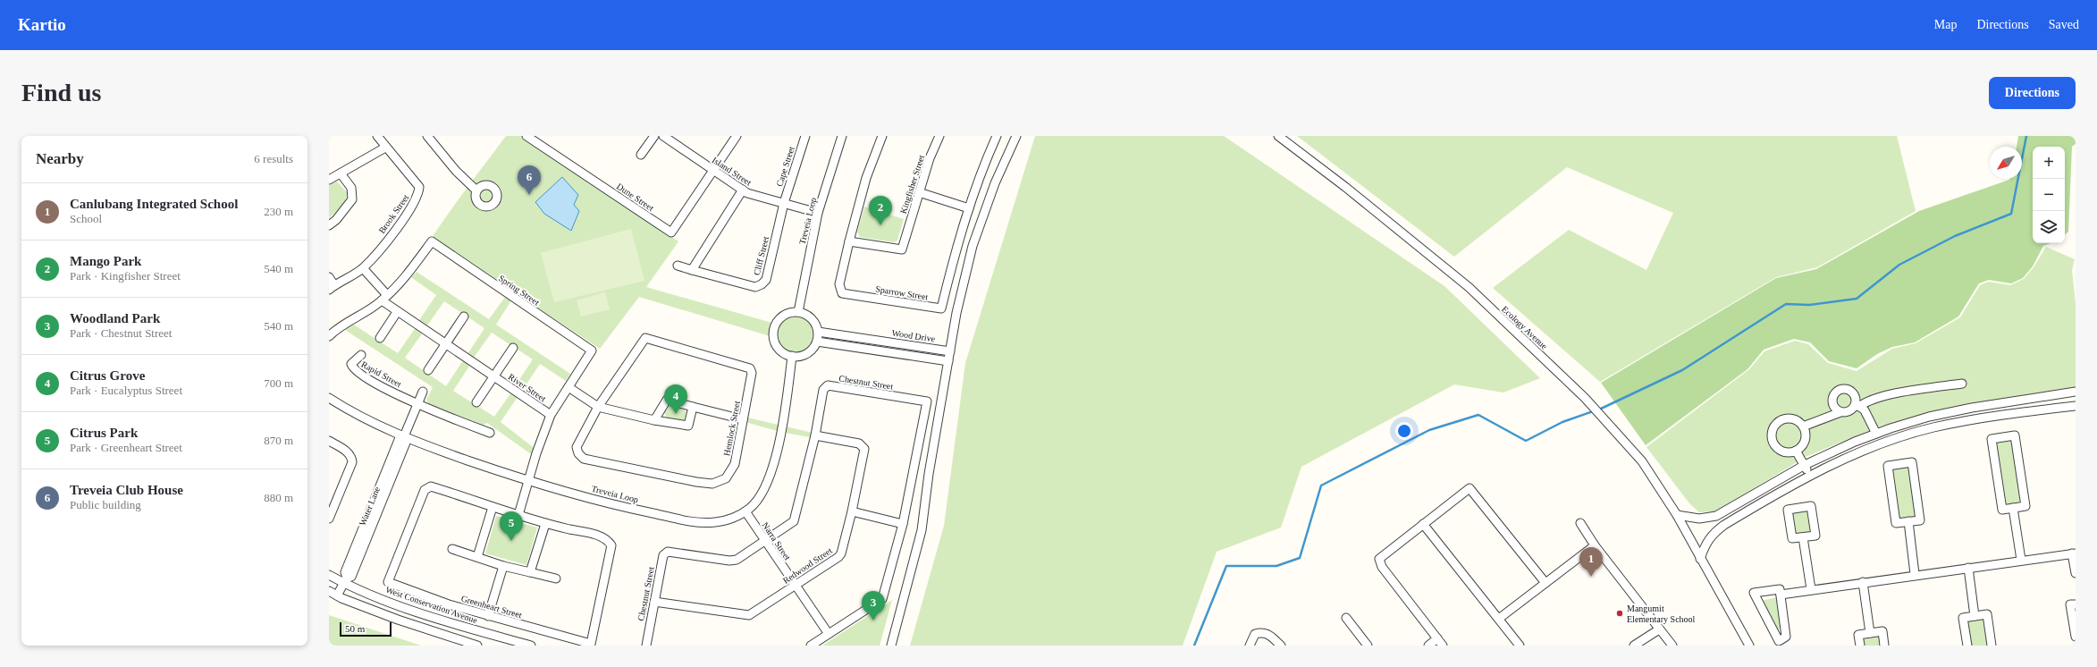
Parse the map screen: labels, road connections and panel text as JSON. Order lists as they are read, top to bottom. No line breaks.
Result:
{"streets":{"street":["Cape Street","Island Street","Kingfisher Street","Dune Street","Brook Street","Treveia Loop","Cliff Street","Spring Street","Sparrow Street","Ecology Avenue","Wood Drive","Rapid Street","Chestnut Street","River Street","Hemlock Street","Water Lane","Narra Street","Redwood Street","West Conservation Avenue","Greenheart Street"]},"crossings":[["Cape Street","Island Street"],["Cape Street","Cliff Street"],["Island Street","Dune Street"],["Island Street","Treveia Loop"],["Island Street","Cliff Street"],["Kingfisher Street","Sparrow Street"],["Treveia Loop","Spring Street"],["Treveia Loop","Wood Drive"],["Treveia Loop","Water Lane"],["Treveia Loop","Narra Street"],["Spring Street","River Street"],["Chestnut Street","Narra Street"],["Chestnut Street","Redwood Street"],["Water Lane","West Conservation Avenue"],["Narra Street","Redwood Street"]],"places":["Mangumit Elementary School"],"scale_bar":"50 m","north":"bottom left","page":{"header":"Kartio","nav":["Map","Directions","Saved"],"buttons":"Directions","title":"Find us","heading":["Nearby","6 results"],"map_buttons":["+","−"],"pins":["6","2","4","5","1","3"],"list":[{"mark":"1","name":"Canlubang Integrated School","note":"School","value":"230 m"},{"mark":"2","name":"Mango Park","note":"Park · Kingfisher Street","value":"540 m"},{"mark":"3","name":"Woodland Park","note":"Park · Chestnut Street","value":"540 m"},{"mark":"4","name":"Citrus Grove","note":"Park · Eucalyptus Street","value":"700 m"},{"mark":"5","name":"Citrus Park","note":"Park · Greenheart Street","value":"870 m"},{"mark":"6","name":"Treveia Club House","note":"Public building","value":"880 m"}],"scale":"50 m"}}
